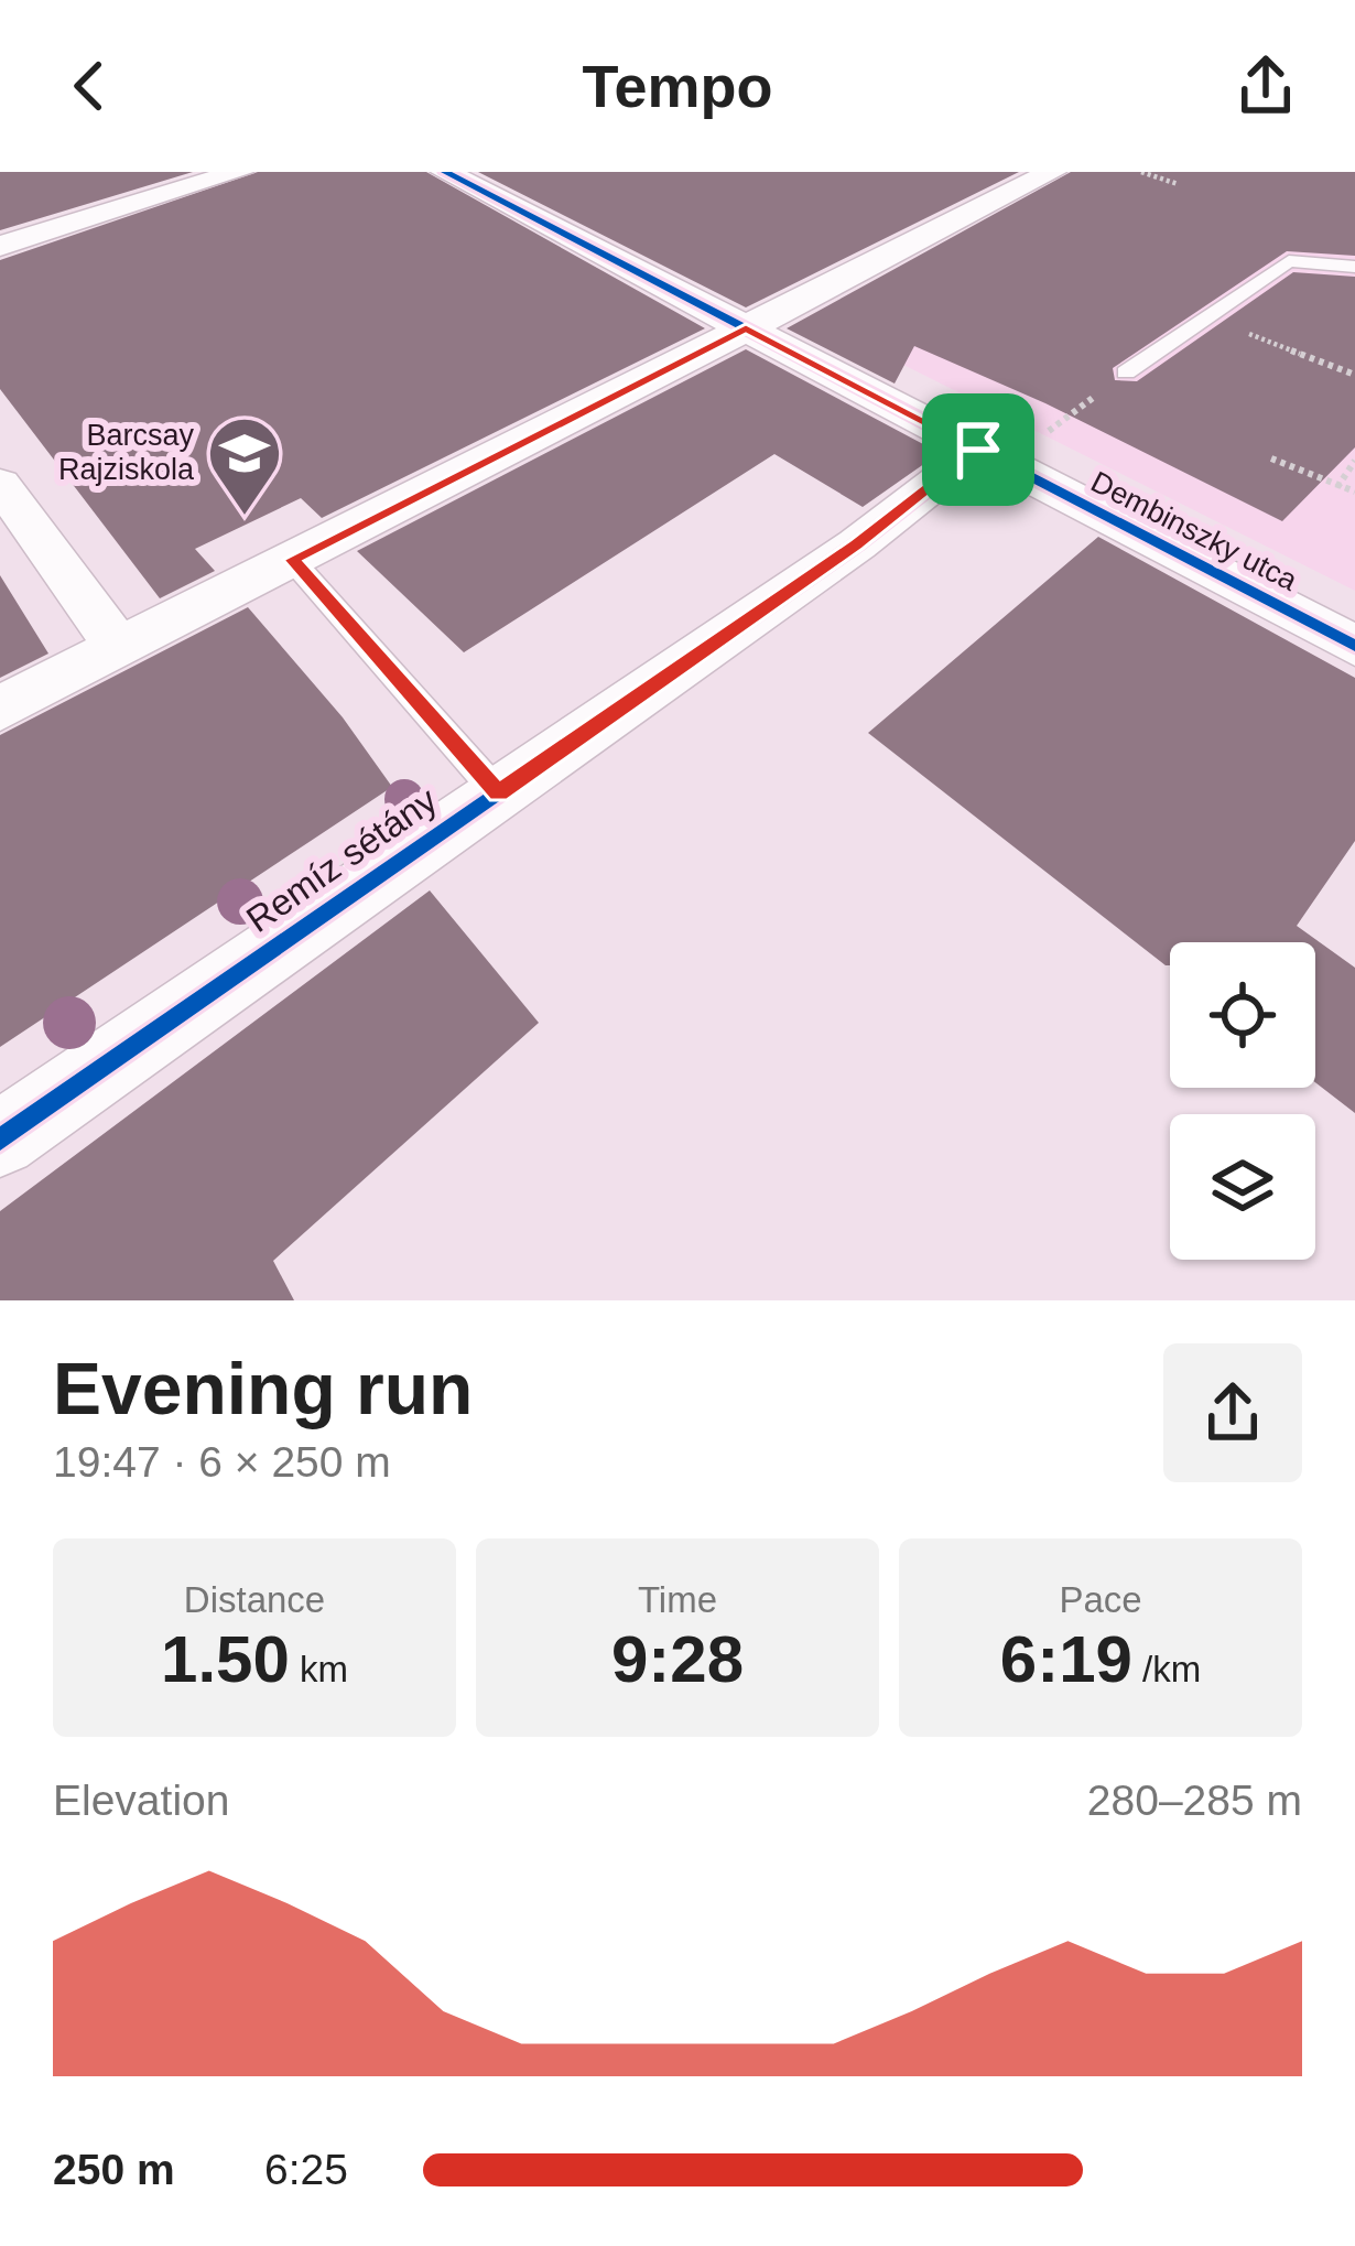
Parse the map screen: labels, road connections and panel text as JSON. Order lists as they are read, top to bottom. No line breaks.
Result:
{"streets":{"street":["Dembinszky utca","Remíz sétány"]},"crossings":[["Dembinszky utca","Remíz sétány"]],"places":{"school or university":["Barcsay Rajziskola"]},"page":{"header":"Tempo","heading":["Evening run","19:47 · 6 × 250 m"],"stats":[["Distance","1.50 km"],["Time","9:28"],["Pace","6:19 /km"]],"chart":["Elevation","280–285 m"],"list":[{"name":"250 m","note":"6:25"}]}}
